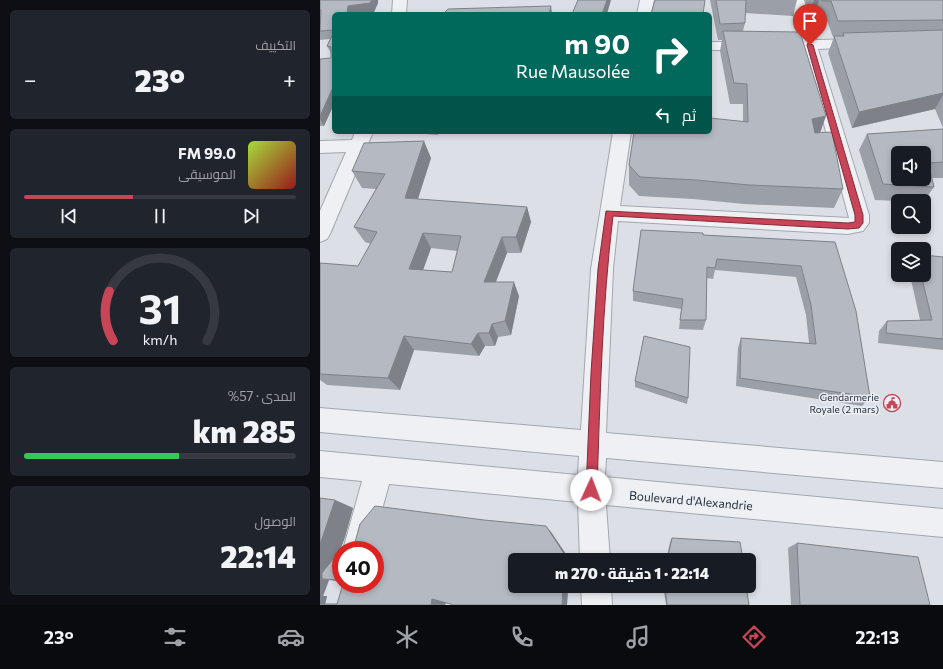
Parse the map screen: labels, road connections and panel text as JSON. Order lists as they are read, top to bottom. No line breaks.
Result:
{"streets":{"street":["Boulevard d'Alexandrie"]},"places":{"public building":["Gendarmerie Royale (2 mars)"]},"page":{"tile":["التكييف",["المدى · 57%","285 km"],["الوصول","22:14"]],"turn":["90 m","Rue Mausolée"],"heat":["−","23°","+"],"then":"ثم","song":["99.0 FM","الموسيقى"],"limit":"40","trip":"22:14 · 1 دقيقة · 270 m","tabs":["22:13","23°"],"gauge":["31","km/h"]}}
